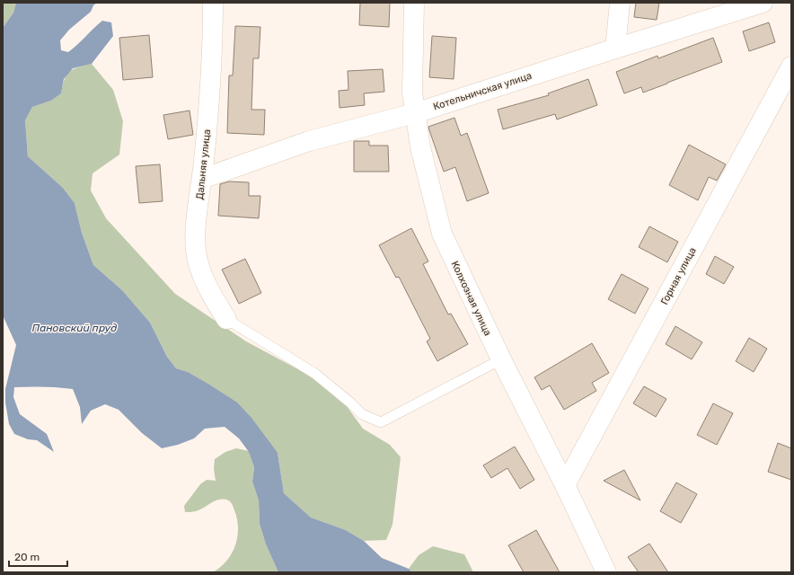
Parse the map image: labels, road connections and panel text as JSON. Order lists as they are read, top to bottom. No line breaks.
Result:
{"streets":{"street":["Котельничская улица","Дальняя улица","Горная улица","Колхозная улица"]},"crossings":[["Котельничская улица","Дальняя улица"],["Котельничская улица","Колхозная улица"],["Горная улица","Колхозная улица"]],"water":["Пановский пруд"],"scale_bar":"20 m"}
